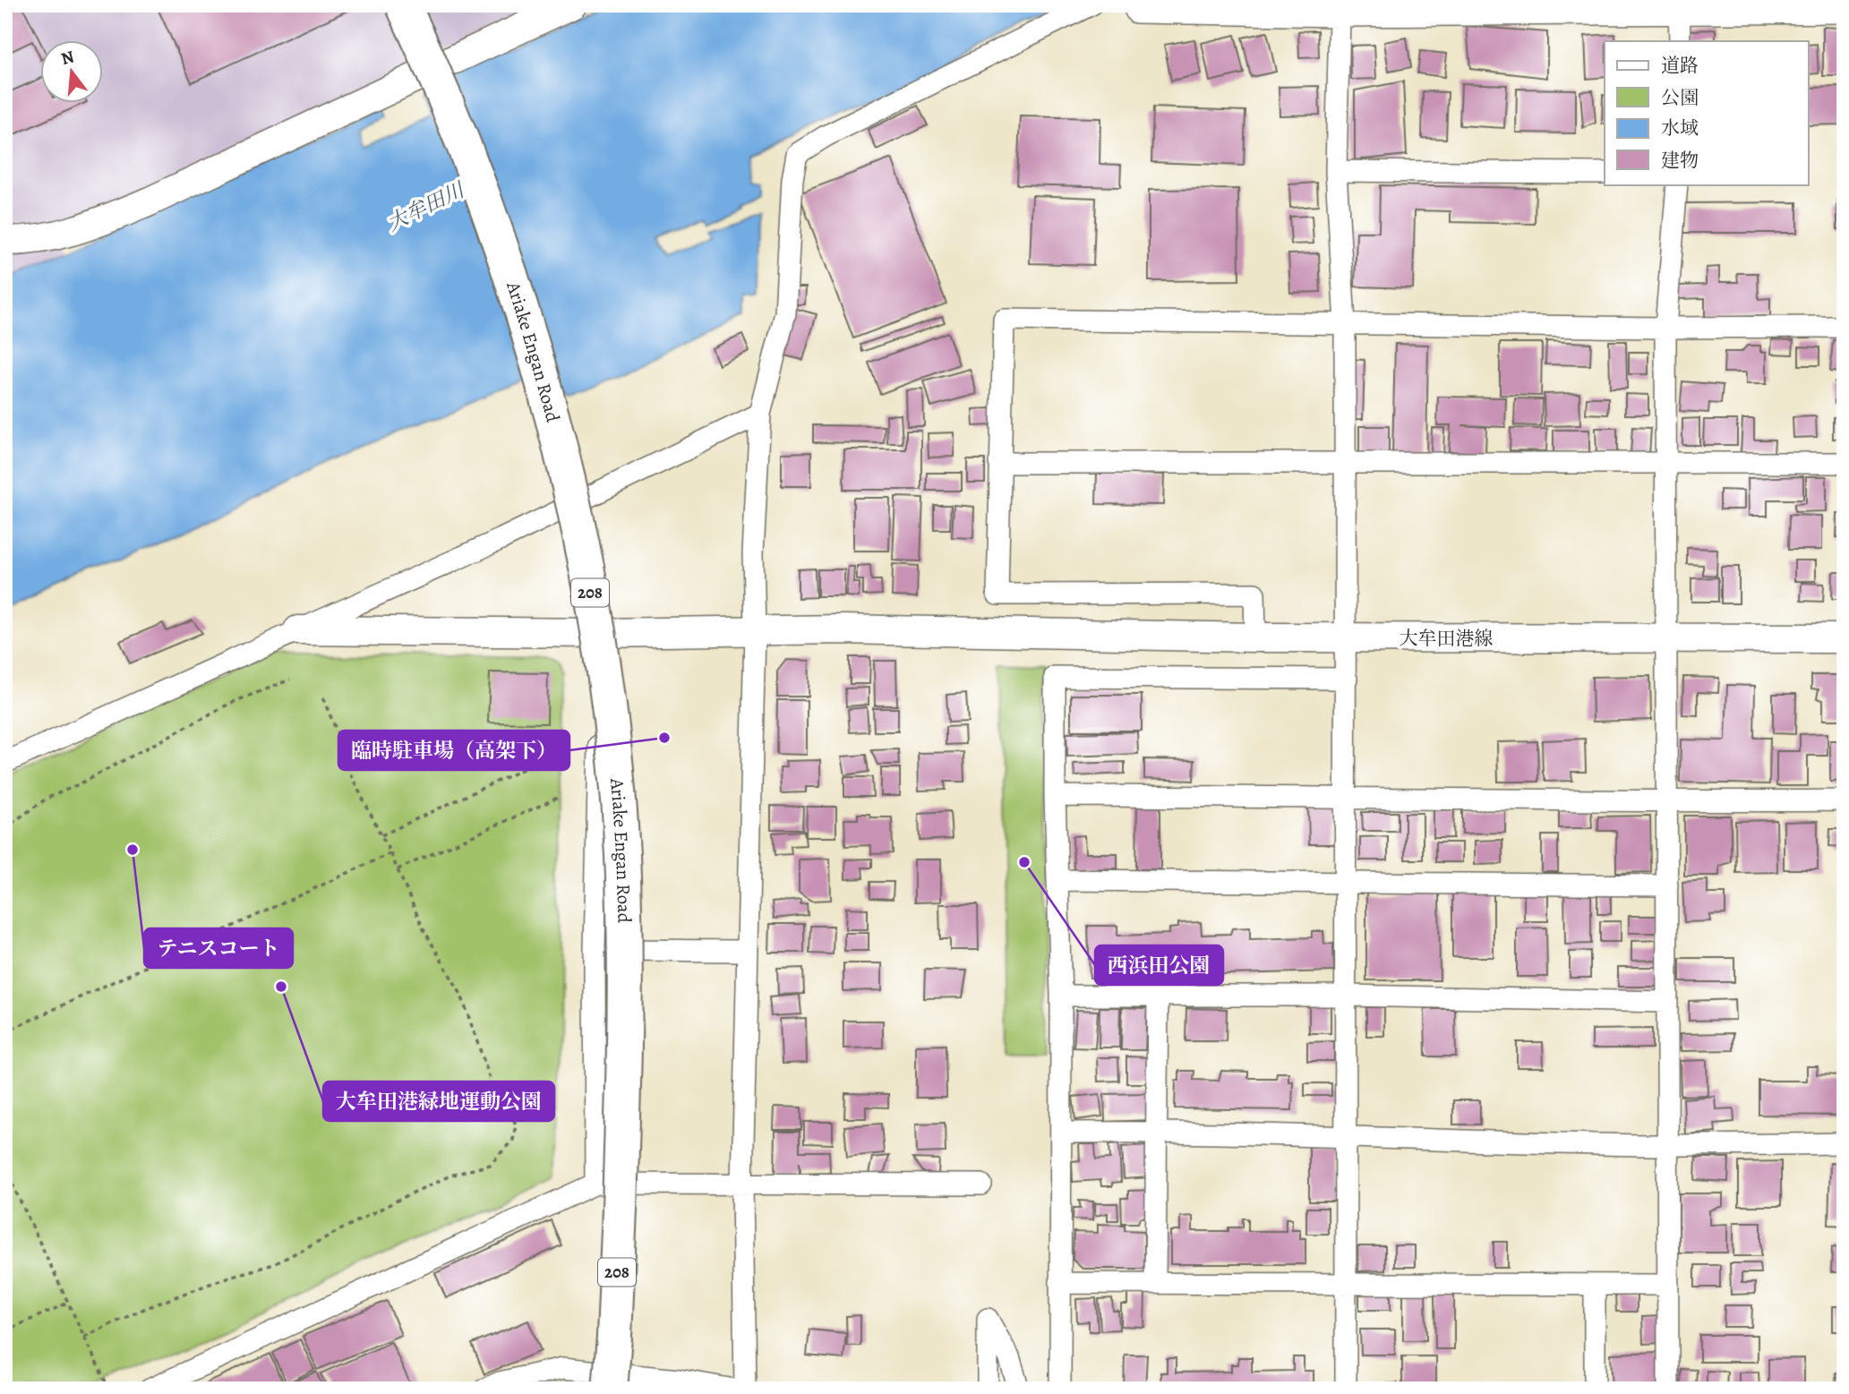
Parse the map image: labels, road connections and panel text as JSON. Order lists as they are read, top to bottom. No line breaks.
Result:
{"streets":{"highway":["Ariake Engan Road","208"],"street":["大牟田港線"]},"water":["大牟田川"],"places":["臨時駐車場（高架下）","テニスコート","西浜田公園","大牟田港緑地運動公園"],"legend":["道路","公園","水域","建物"],"north":"top"}
